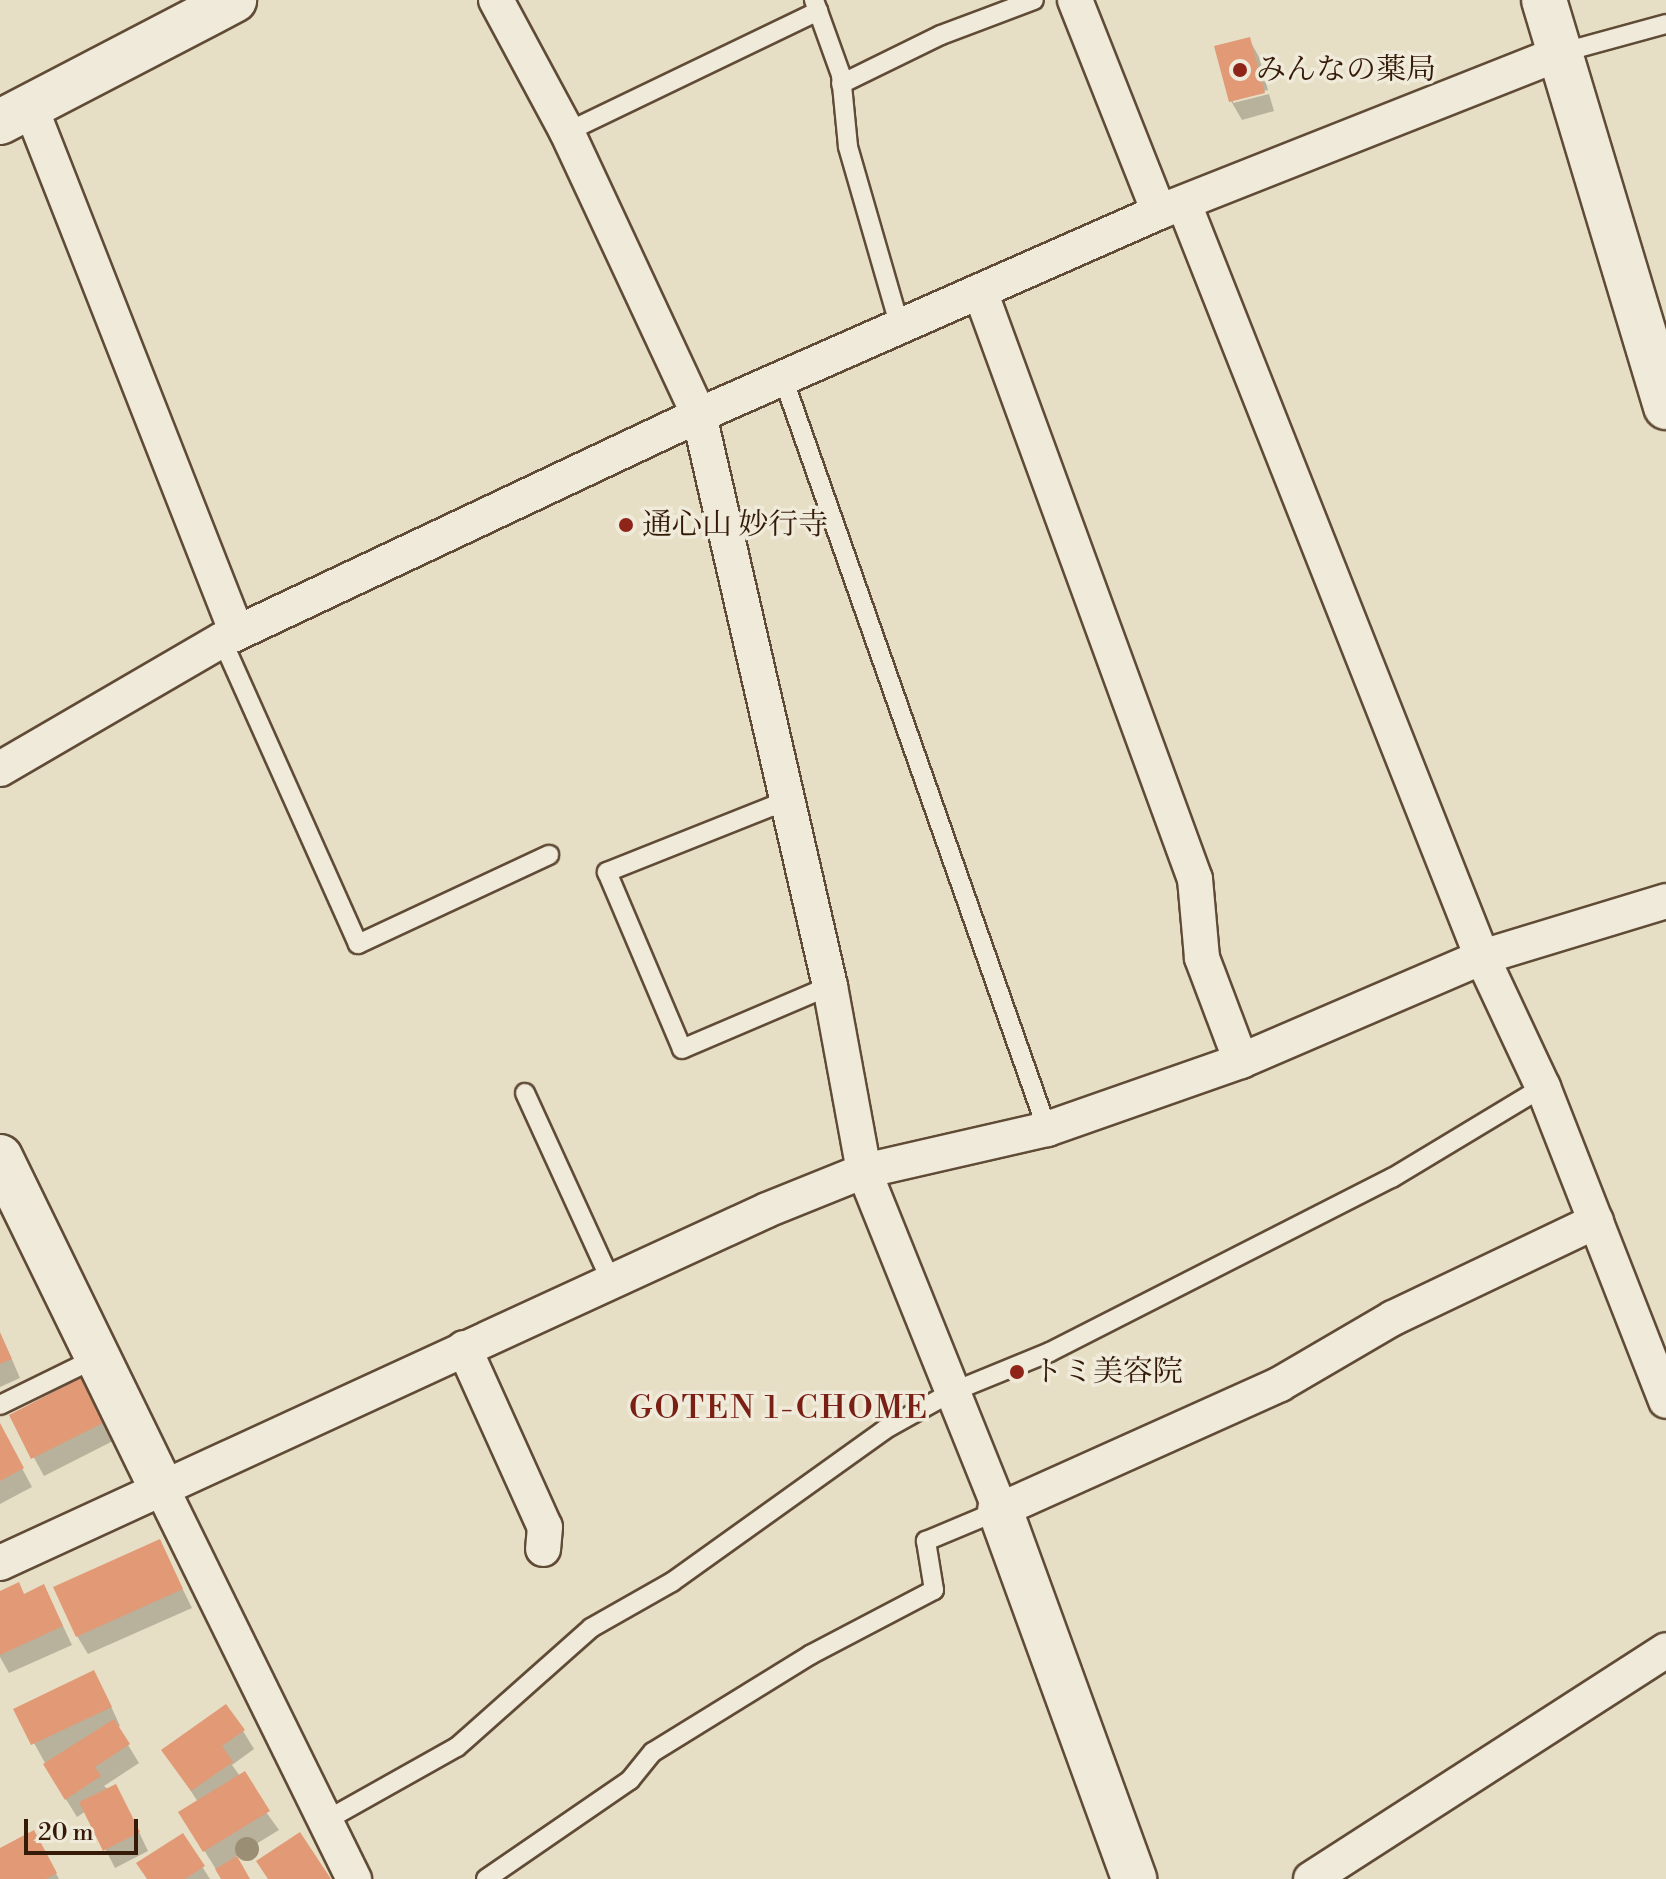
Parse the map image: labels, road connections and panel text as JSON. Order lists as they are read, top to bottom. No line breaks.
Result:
{"districts":["GOTEN 1-CHOME"],"places":["みんなの薬局","通心山 妙行寺","トミ美容院"],"scale_bar":"20 m"}
